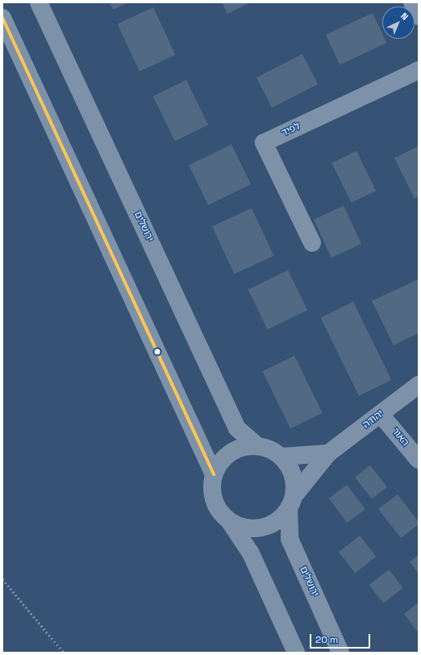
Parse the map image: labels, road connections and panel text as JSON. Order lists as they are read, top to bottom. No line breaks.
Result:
{"streets":{"street":["לפיד","ירושלים","יהודה","האור"]},"crossings":[["ירושלים","יהודה"],["יהודה","האור"]],"scale_bar":"20 m","north":"top right"}
